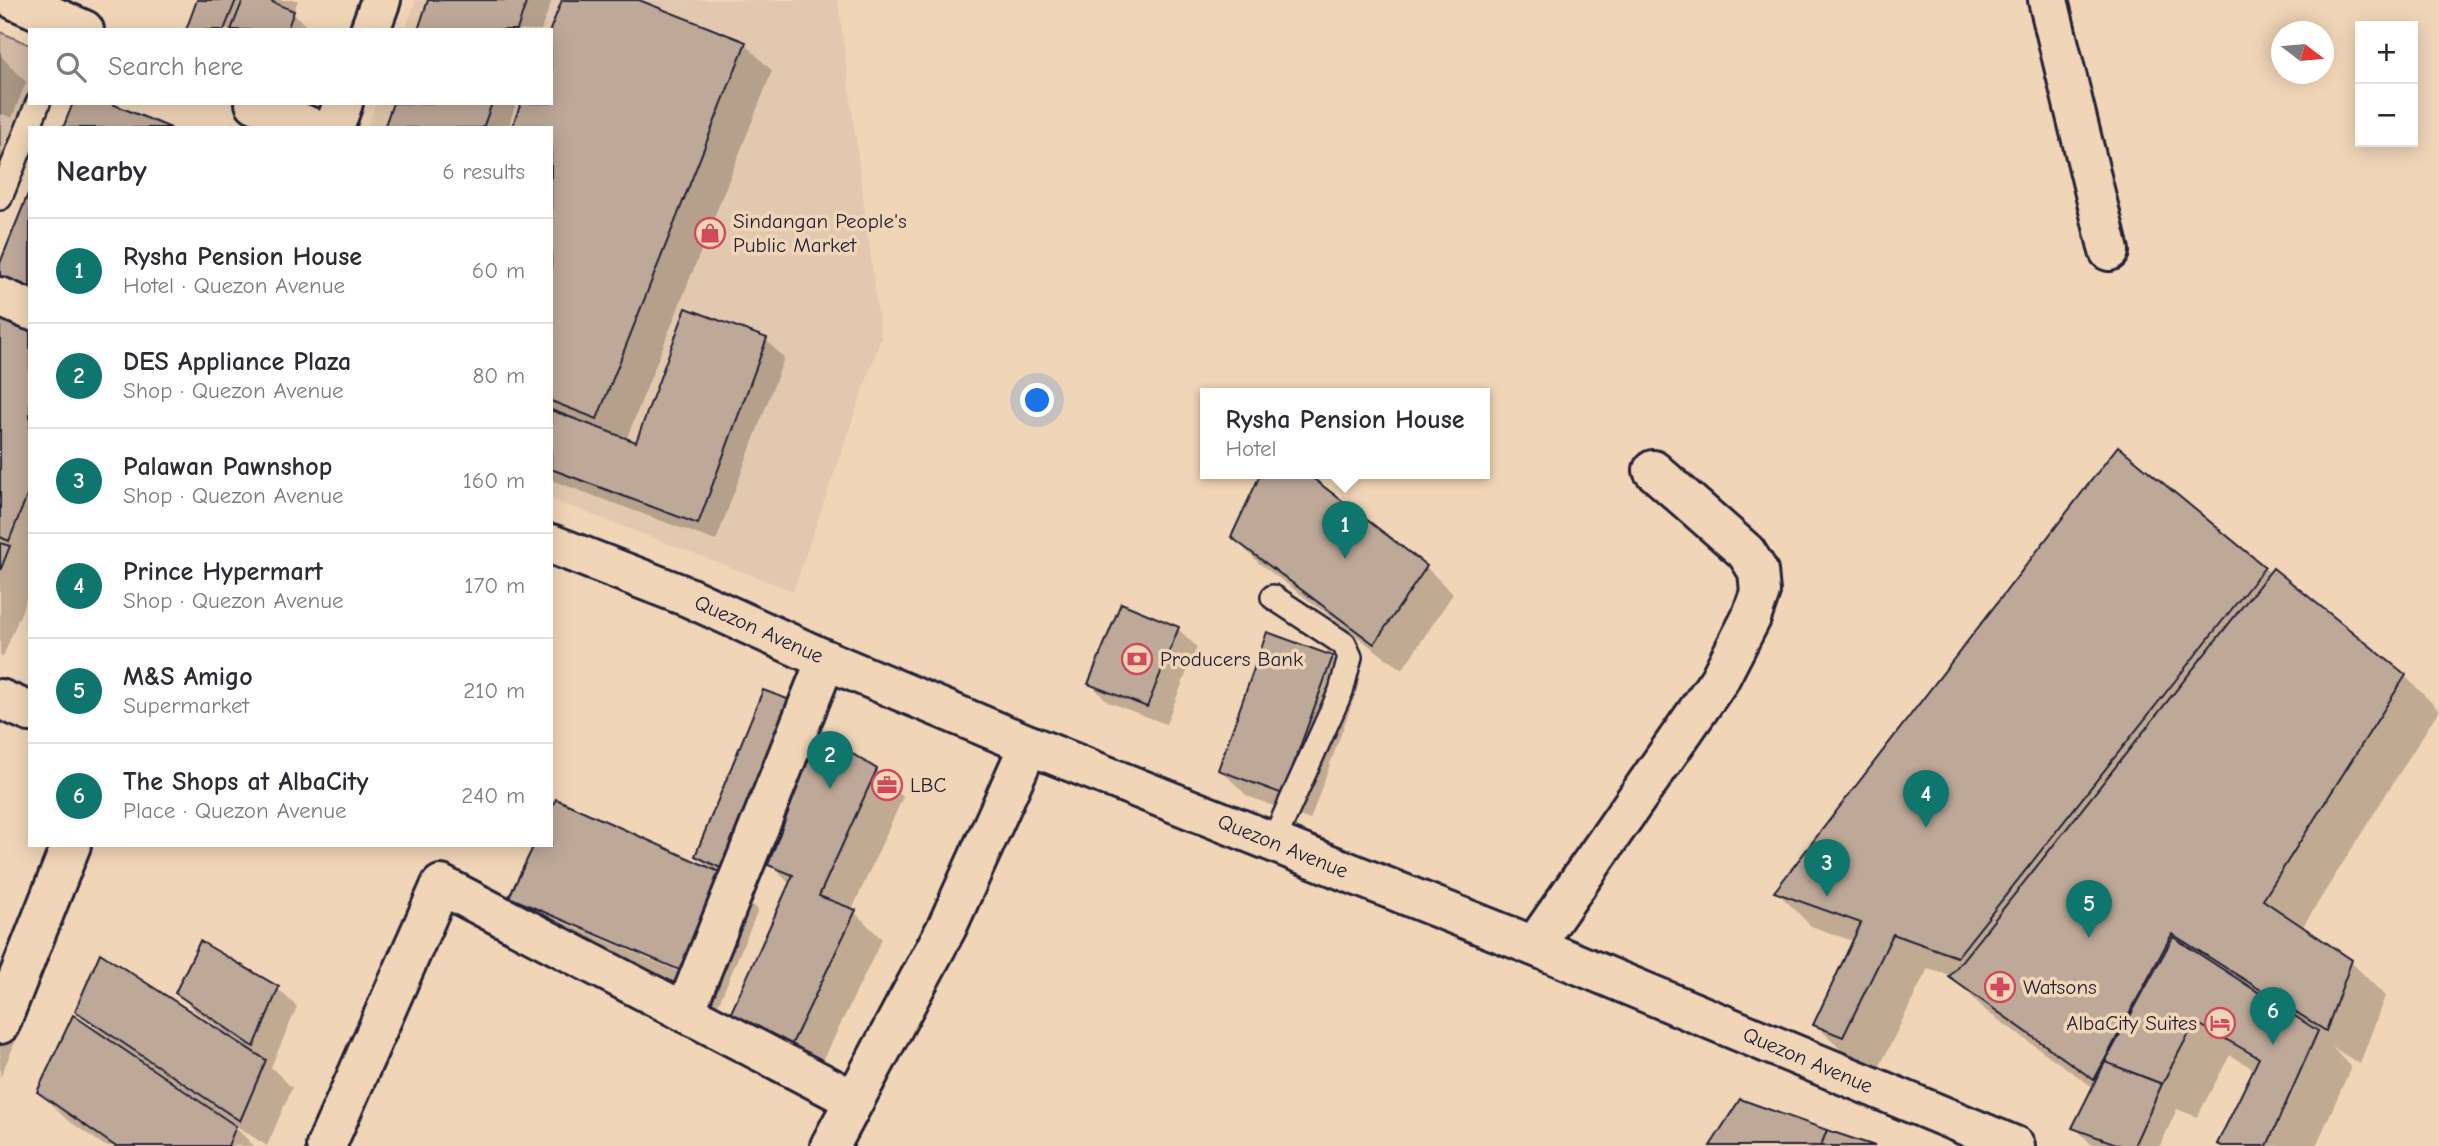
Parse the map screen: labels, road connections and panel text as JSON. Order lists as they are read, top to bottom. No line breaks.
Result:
{"streets":{"street":["Quezon Avenue"]},"places":{"shop":["Sindangan People's Public Market"],"bank":["Producers Bank"],"office":["LBC"],"pharmacy":["Watsons"],"hotel":["AlbaCity Suites"]},"north":"right","page":{"map_buttons":["+","−"],"search":"Search here","heading":["Nearby","6 results"],"list":[{"mark":"1","name":"Rysha Pension House","note":"Hotel · Quezon Avenue","value":"60 m"},{"mark":"2","name":"DES Appliance Plaza","note":"Shop · Quezon Avenue","value":"80 m"},{"mark":"3","name":"Palawan Pawnshop","note":"Shop · Quezon Avenue","value":"160 m"},{"mark":"4","name":"Prince Hypermart","note":"Shop · Quezon Avenue","value":"170 m"},{"mark":"5","name":"M&S Amigo","note":"Supermarket","value":"210 m"},{"mark":"6","name":"The Shops at AlbaCity","note":"Place · Quezon Avenue","value":"240 m"}],"popup":["Rysha Pension House","Hotel"],"pins":["1","2","4","3","5","6"]}}
